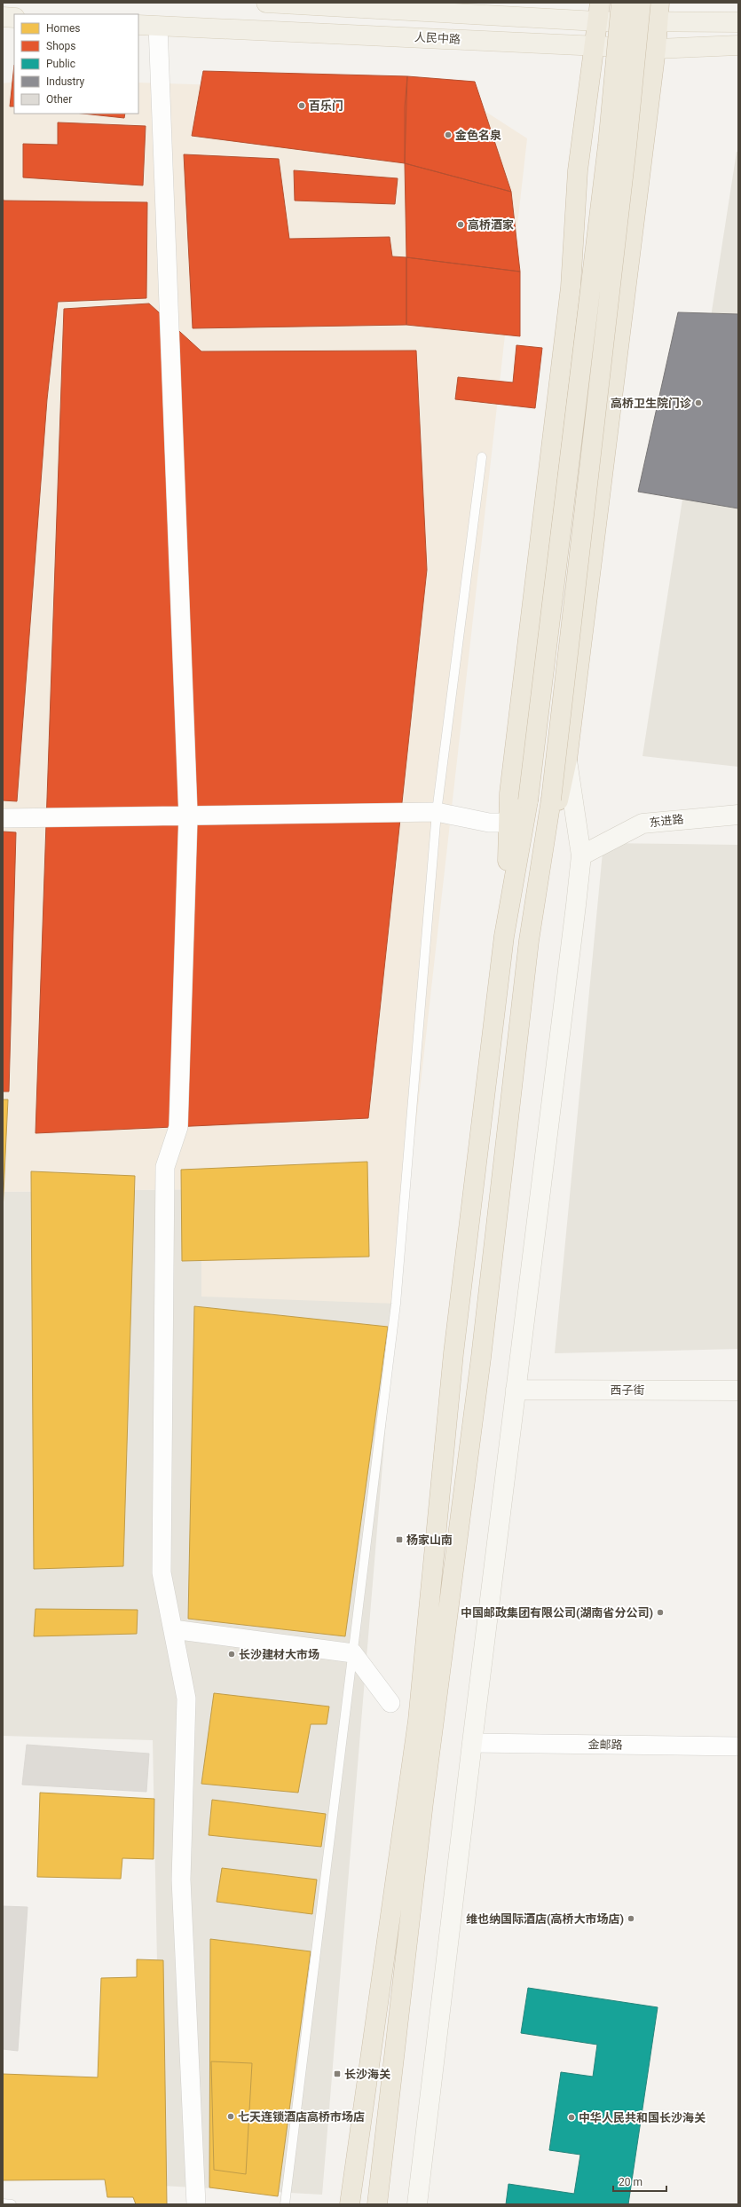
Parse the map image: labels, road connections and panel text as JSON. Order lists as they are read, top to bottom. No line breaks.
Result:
{"streets":{"main road":["人民中路"],"street":["东进路","西子街","金邮路"]},"places":{"other":["百乐门","金色名泉","高桥酒家","高桥卫生院门诊","中国邮政集团有限公司(湖南省分公司)","长沙建材大市场","维也纳国际酒店(高桥大市场店)","七天连锁酒店高桥市场店","中华人民共和国长沙海关"],"transit":["杨家山南","长沙海关"]},"legend":["Homes","Shops","Public","Industry","Other"],"scale_bar":"20 m"}
